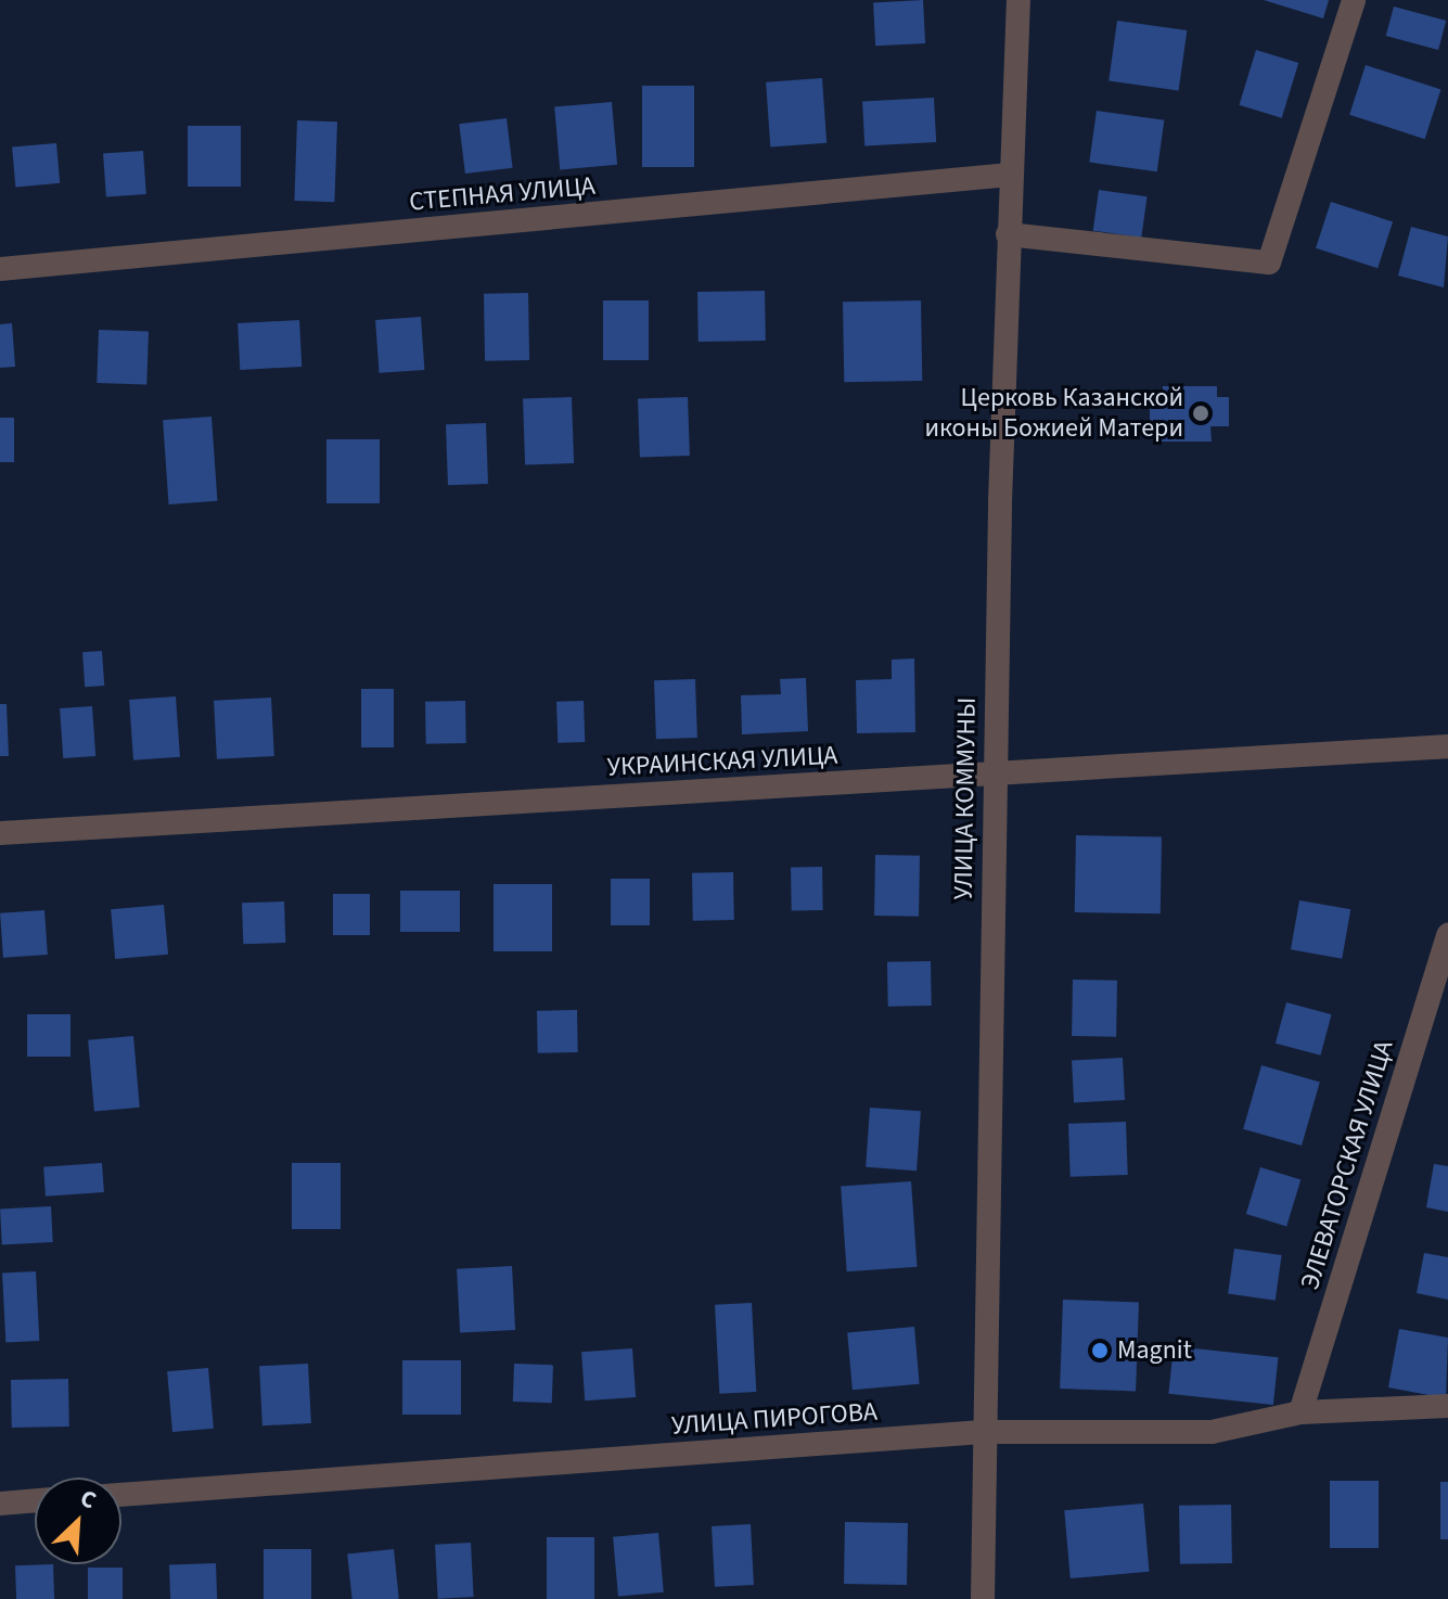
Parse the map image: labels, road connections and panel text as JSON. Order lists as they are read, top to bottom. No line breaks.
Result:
{"streets":{"street":["СТЕПНАЯ УЛИЦА","УКРАИНСКАЯ УЛИЦА","УЛИЦА КОММУНЫ","ЭЛЕВАТОРСКАЯ УЛИЦА","УЛИЦА ПИРОГОВА"]},"crossings":[["СТЕПНАЯ УЛИЦА","УЛИЦА КОММУНЫ"],["УКРАИНСКАЯ УЛИЦА","УЛИЦА КОММУНЫ"],["УЛИЦА КОММУНЫ","УЛИЦА ПИРОГОВА"],["ЭЛЕВАТОРСКАЯ УЛИЦА","УЛИЦА ПИРОГОВА"]],"places":["Церковь Казанской иконы Божией Матери","Magnit"],"north":"top right"}
